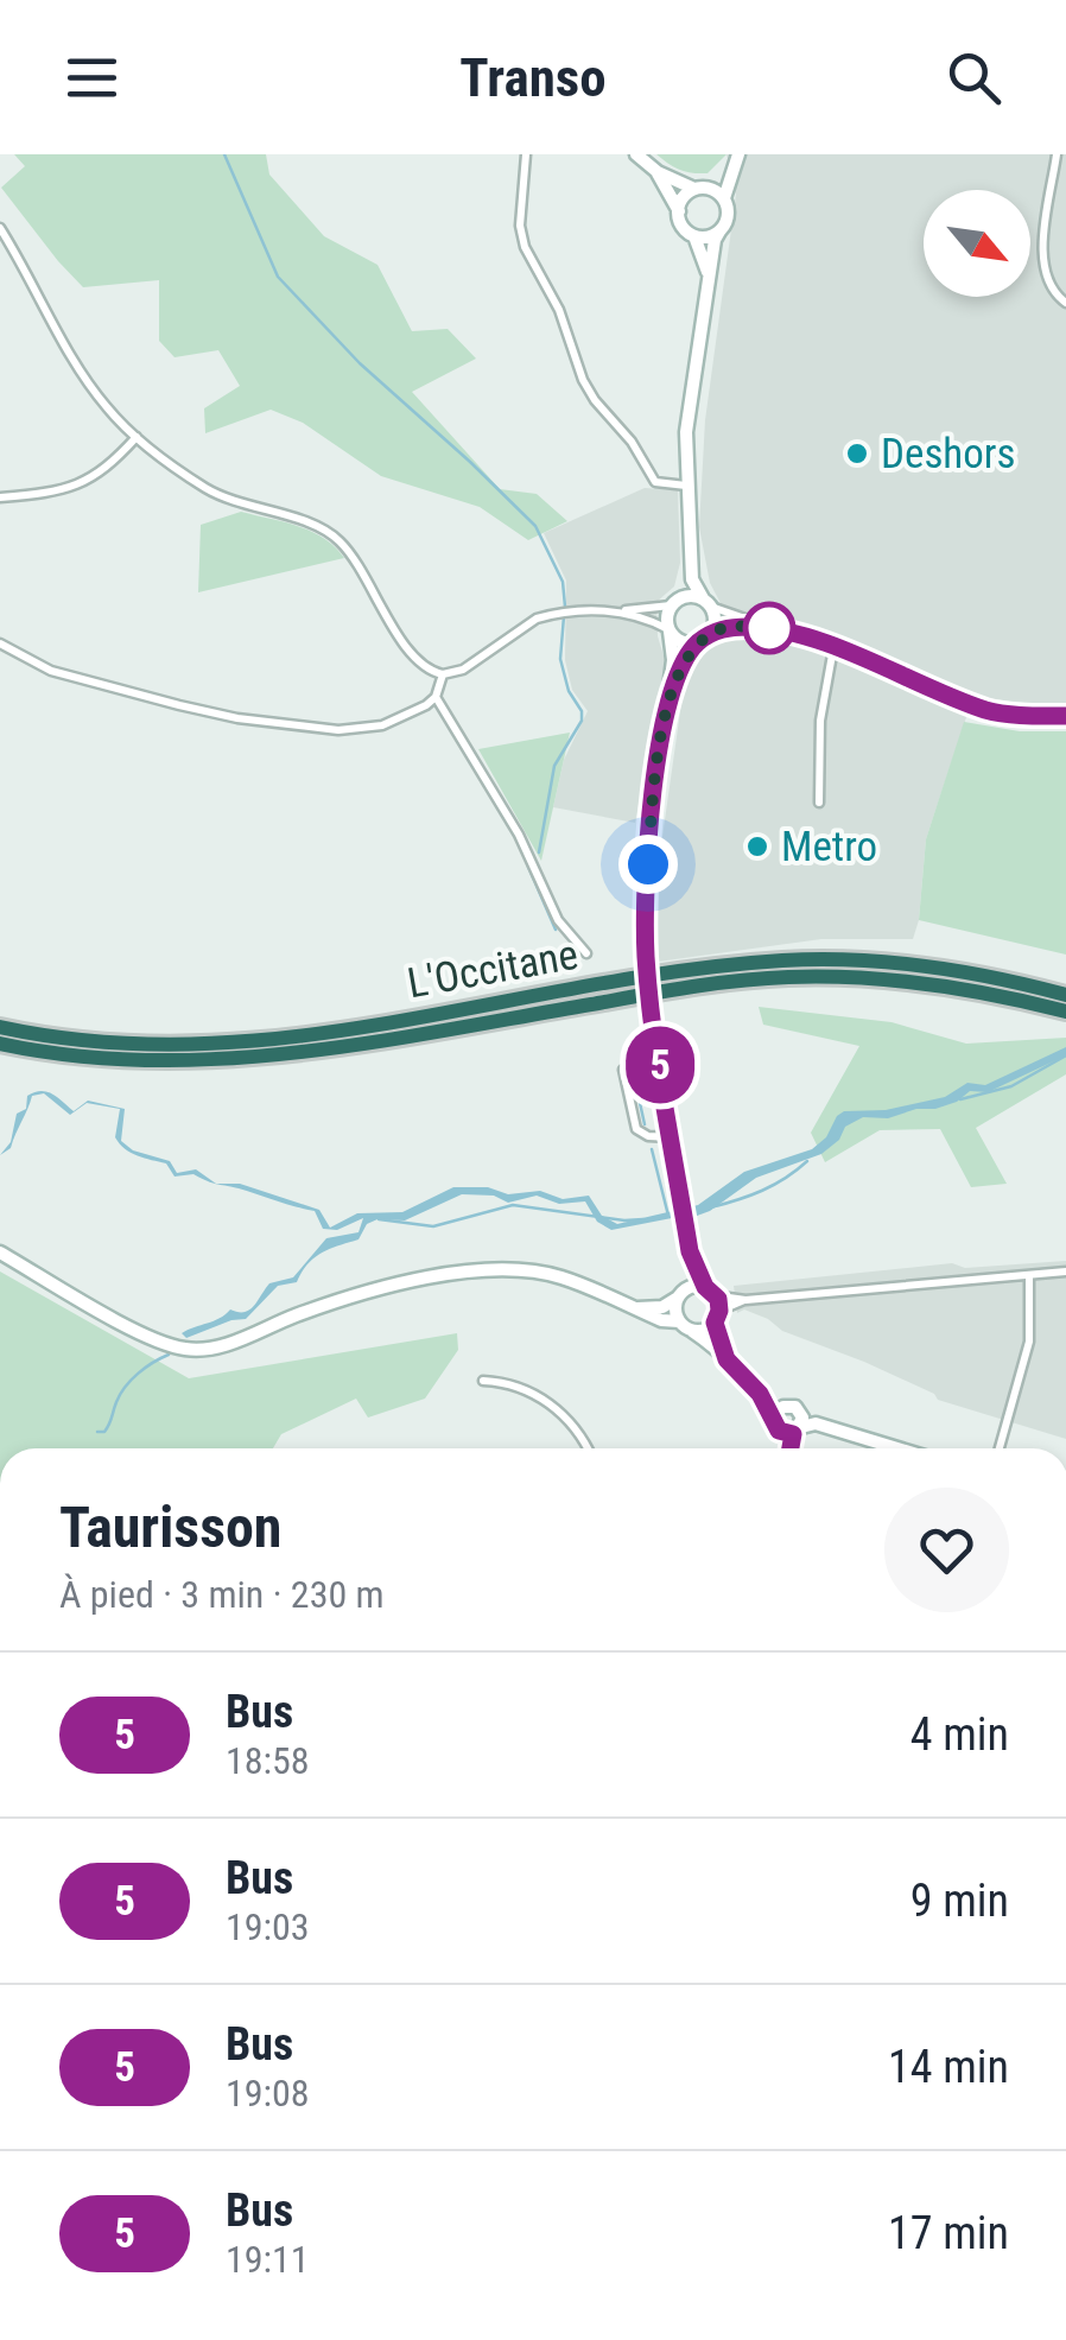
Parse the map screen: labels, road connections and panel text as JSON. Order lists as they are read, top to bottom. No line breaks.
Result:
{"streets":{"highway":["L'Occitane"]},"places":["Deshors","Metro"],"lines":["bus line 5"],"north":"bottom right","page":{"header":"Transo","on_map":"5","heading":["Taurisson","À pied · 3 min · 230 m"],"list":[{"mark":"5","name":"Bus","note":"18:58","value":"4 min"},{"mark":"5","name":"Bus","note":"19:03","value":"9 min"},{"mark":"5","name":"Bus","note":"19:08","value":"14 min"},{"mark":"5","name":"Bus","note":"19:11","value":"17 min"}]}}
